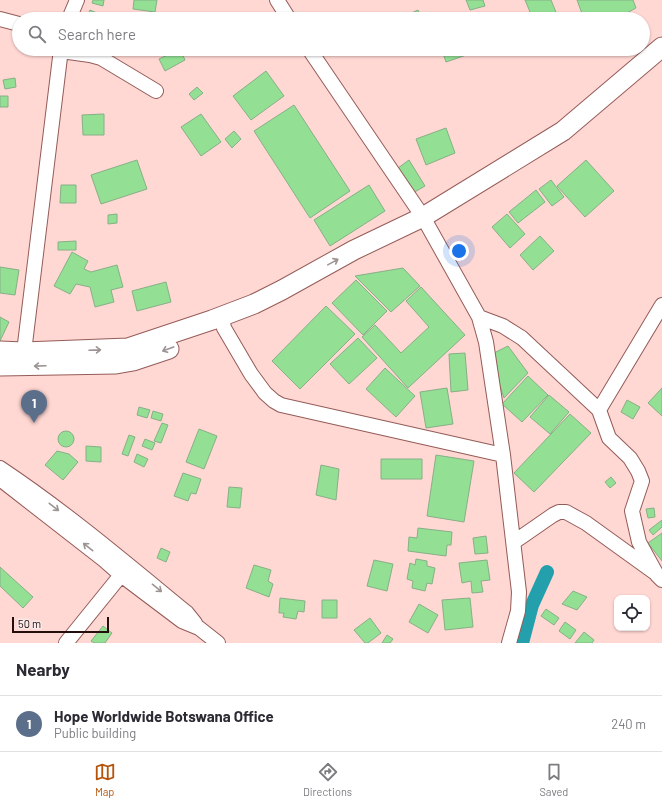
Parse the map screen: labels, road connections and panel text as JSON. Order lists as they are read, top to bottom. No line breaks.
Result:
{"scale_bar":"50 m","page":{"search":"Search here","pins":"1","scale":"50 m","heading":"Nearby","list":[{"mark":"1","name":"Hope Worldwide Botswana Office","note":"Public building","value":"240 m"}],"nav":["Map","Directions","Saved"]}}
